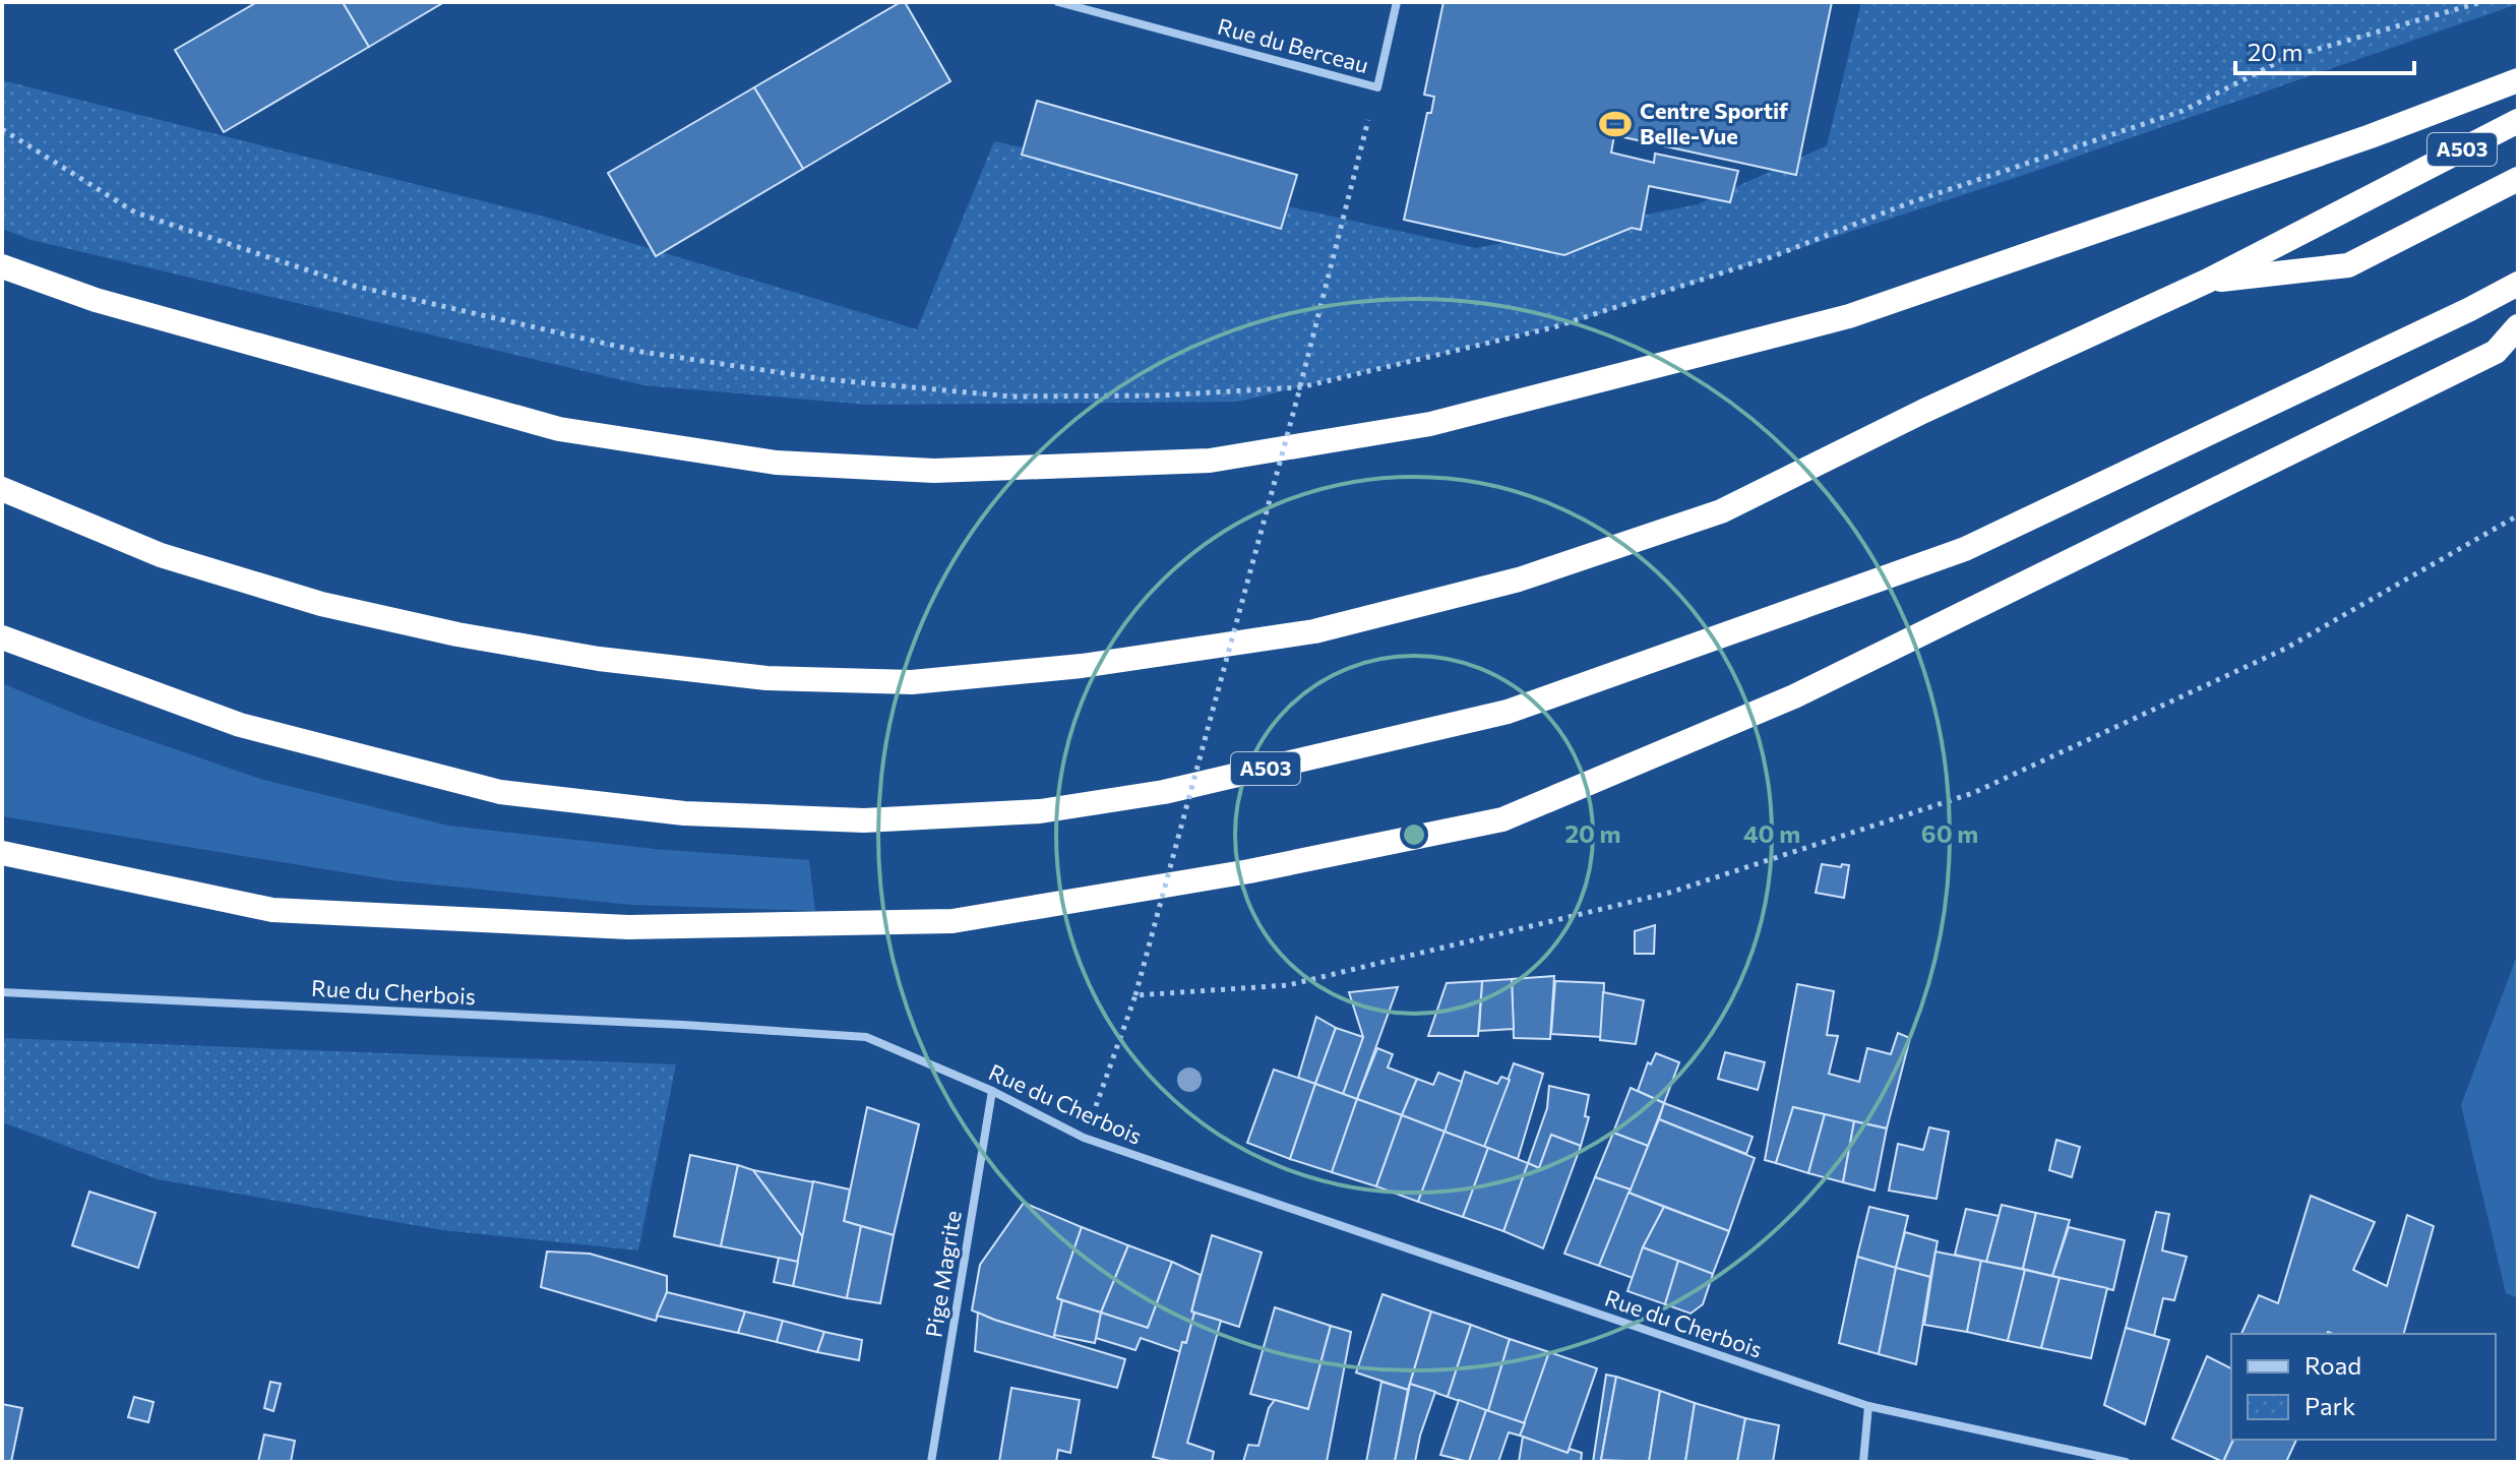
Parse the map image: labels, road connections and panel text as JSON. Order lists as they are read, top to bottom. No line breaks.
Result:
{"streets":{"highway":["A503"],"street":["Rue du Berceau","Rue du Cherbois","Pige Magrite"]},"crossings":[["Rue du Cherbois","Pige Magrite"]],"places":{"sports":["Centre Sportif Belle-Vue"]},"legend":["Road","Park"],"scale_bar":"20 m","rings":["20 m","40 m","60 m"]}
